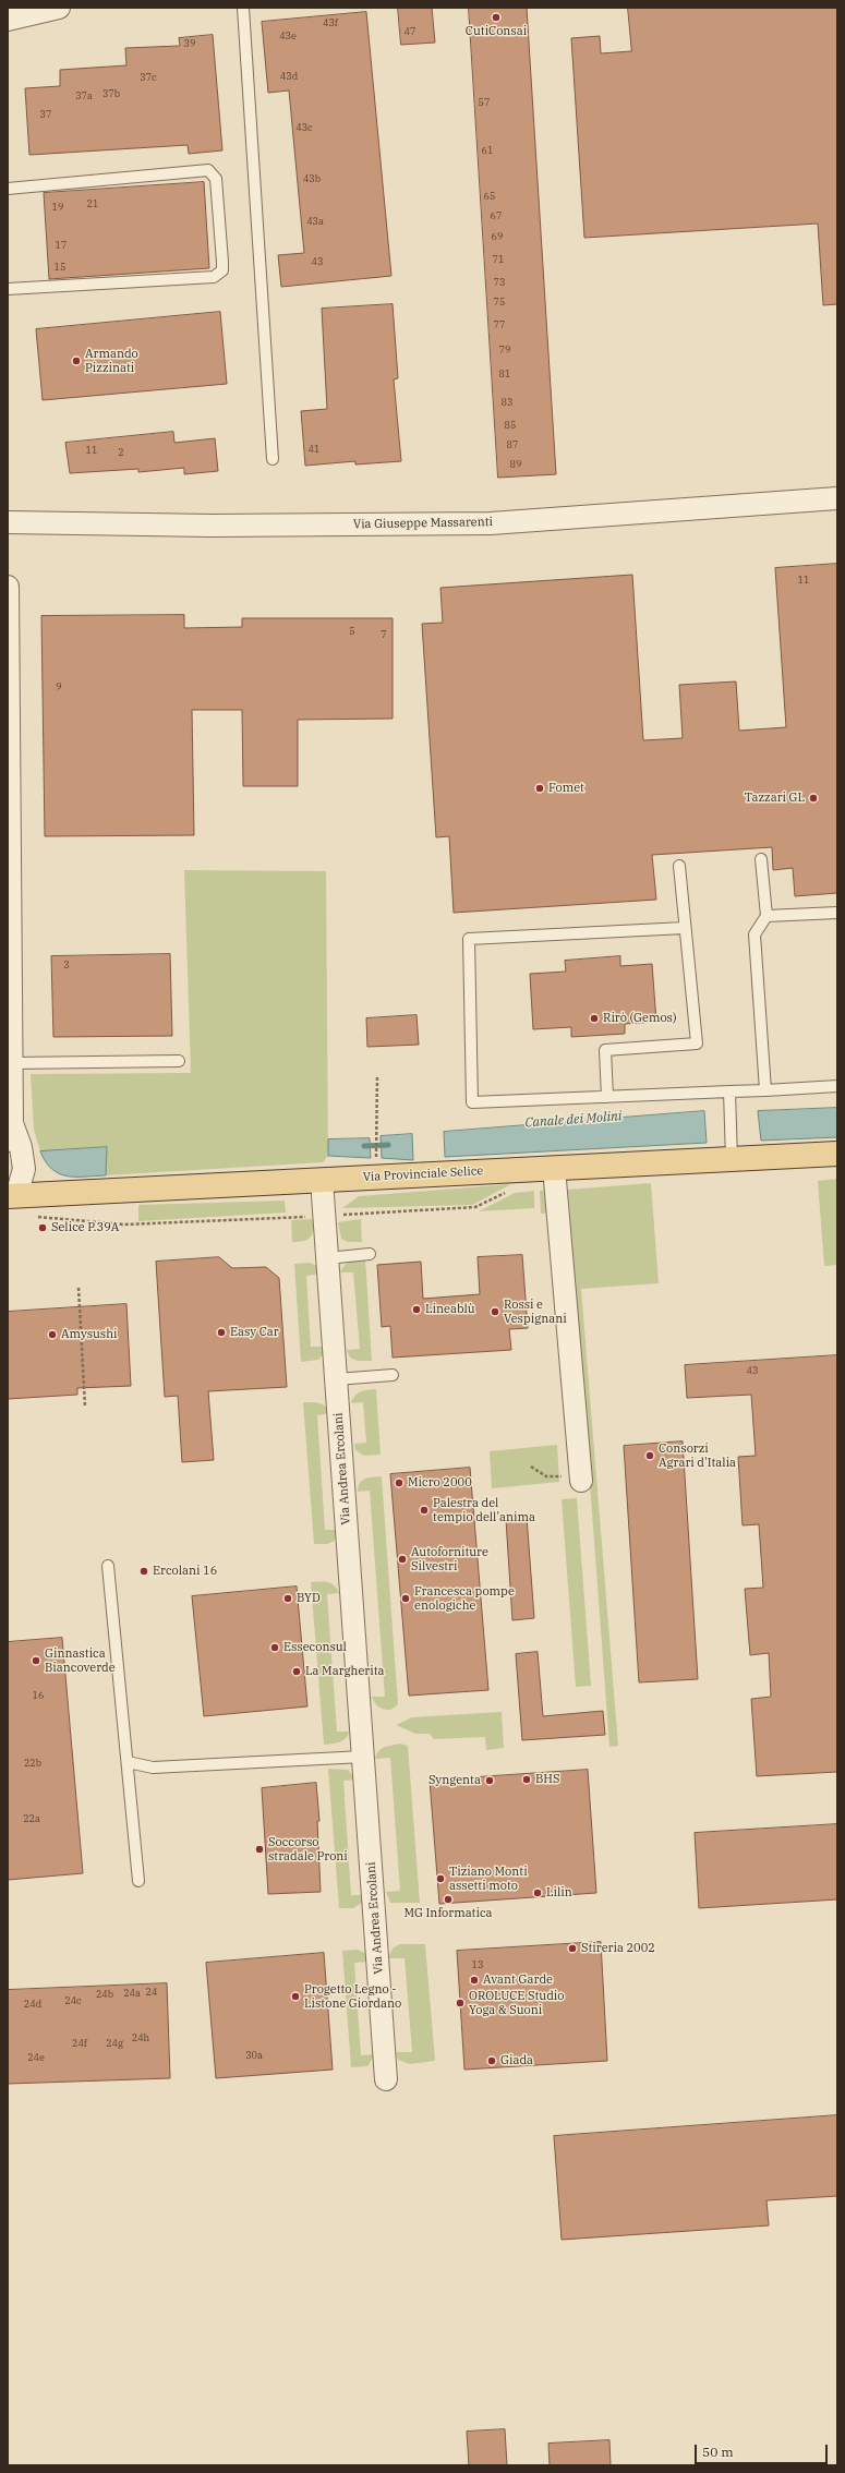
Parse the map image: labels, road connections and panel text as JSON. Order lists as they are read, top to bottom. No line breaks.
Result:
{"streets":{"main road":["Via Provinciale Selice"],"street":["Via Giuseppe Massarenti","Via Andrea Ercolani"]},"crossings":[["Via Provinciale Selice","Via Andrea Ercolani"]],"water":["Canale dei Molini"],"places":["CutiConsai","Armando Pizzinati","Fomet","Tazzari GL","Rirò (Gemos)","Selice P.39A","Lineablù","Rossi e Vespignani","Easy Car","Amysushi","Consorzi Agrari d'Italia","Micro 2000","Palestra del tempio dell'anima","Autoforniture Silvestri","Ercolani 16","BYD","Francesca pompe enologiche","Esseconsul","Ginnastica Biancoverde","La Margherita","BHS","Syngenta","Soccorso stradale Proni","Tiziano Monti assetti moto","Lilin","MG Informatica","Stireria 2002","Avant Garde","Progetto Legno - Listone Giordano","OROLUCE Studio Yoga & Suoni","Giada"],"house_numbers":["43f","47","43e","39","43d","37c","37b","37a","57","37","43c","61","43b","65","21","19","67","43a","69","17","71","43","15","73","75","77","79","81","83","85","87","41","11","2","89","11","5","7","9","3","43","16","22b","22a","13","24","24a","24b","24c","24d","24h","24f","24g","30a","24e"],"scale_bar":"50 m"}
